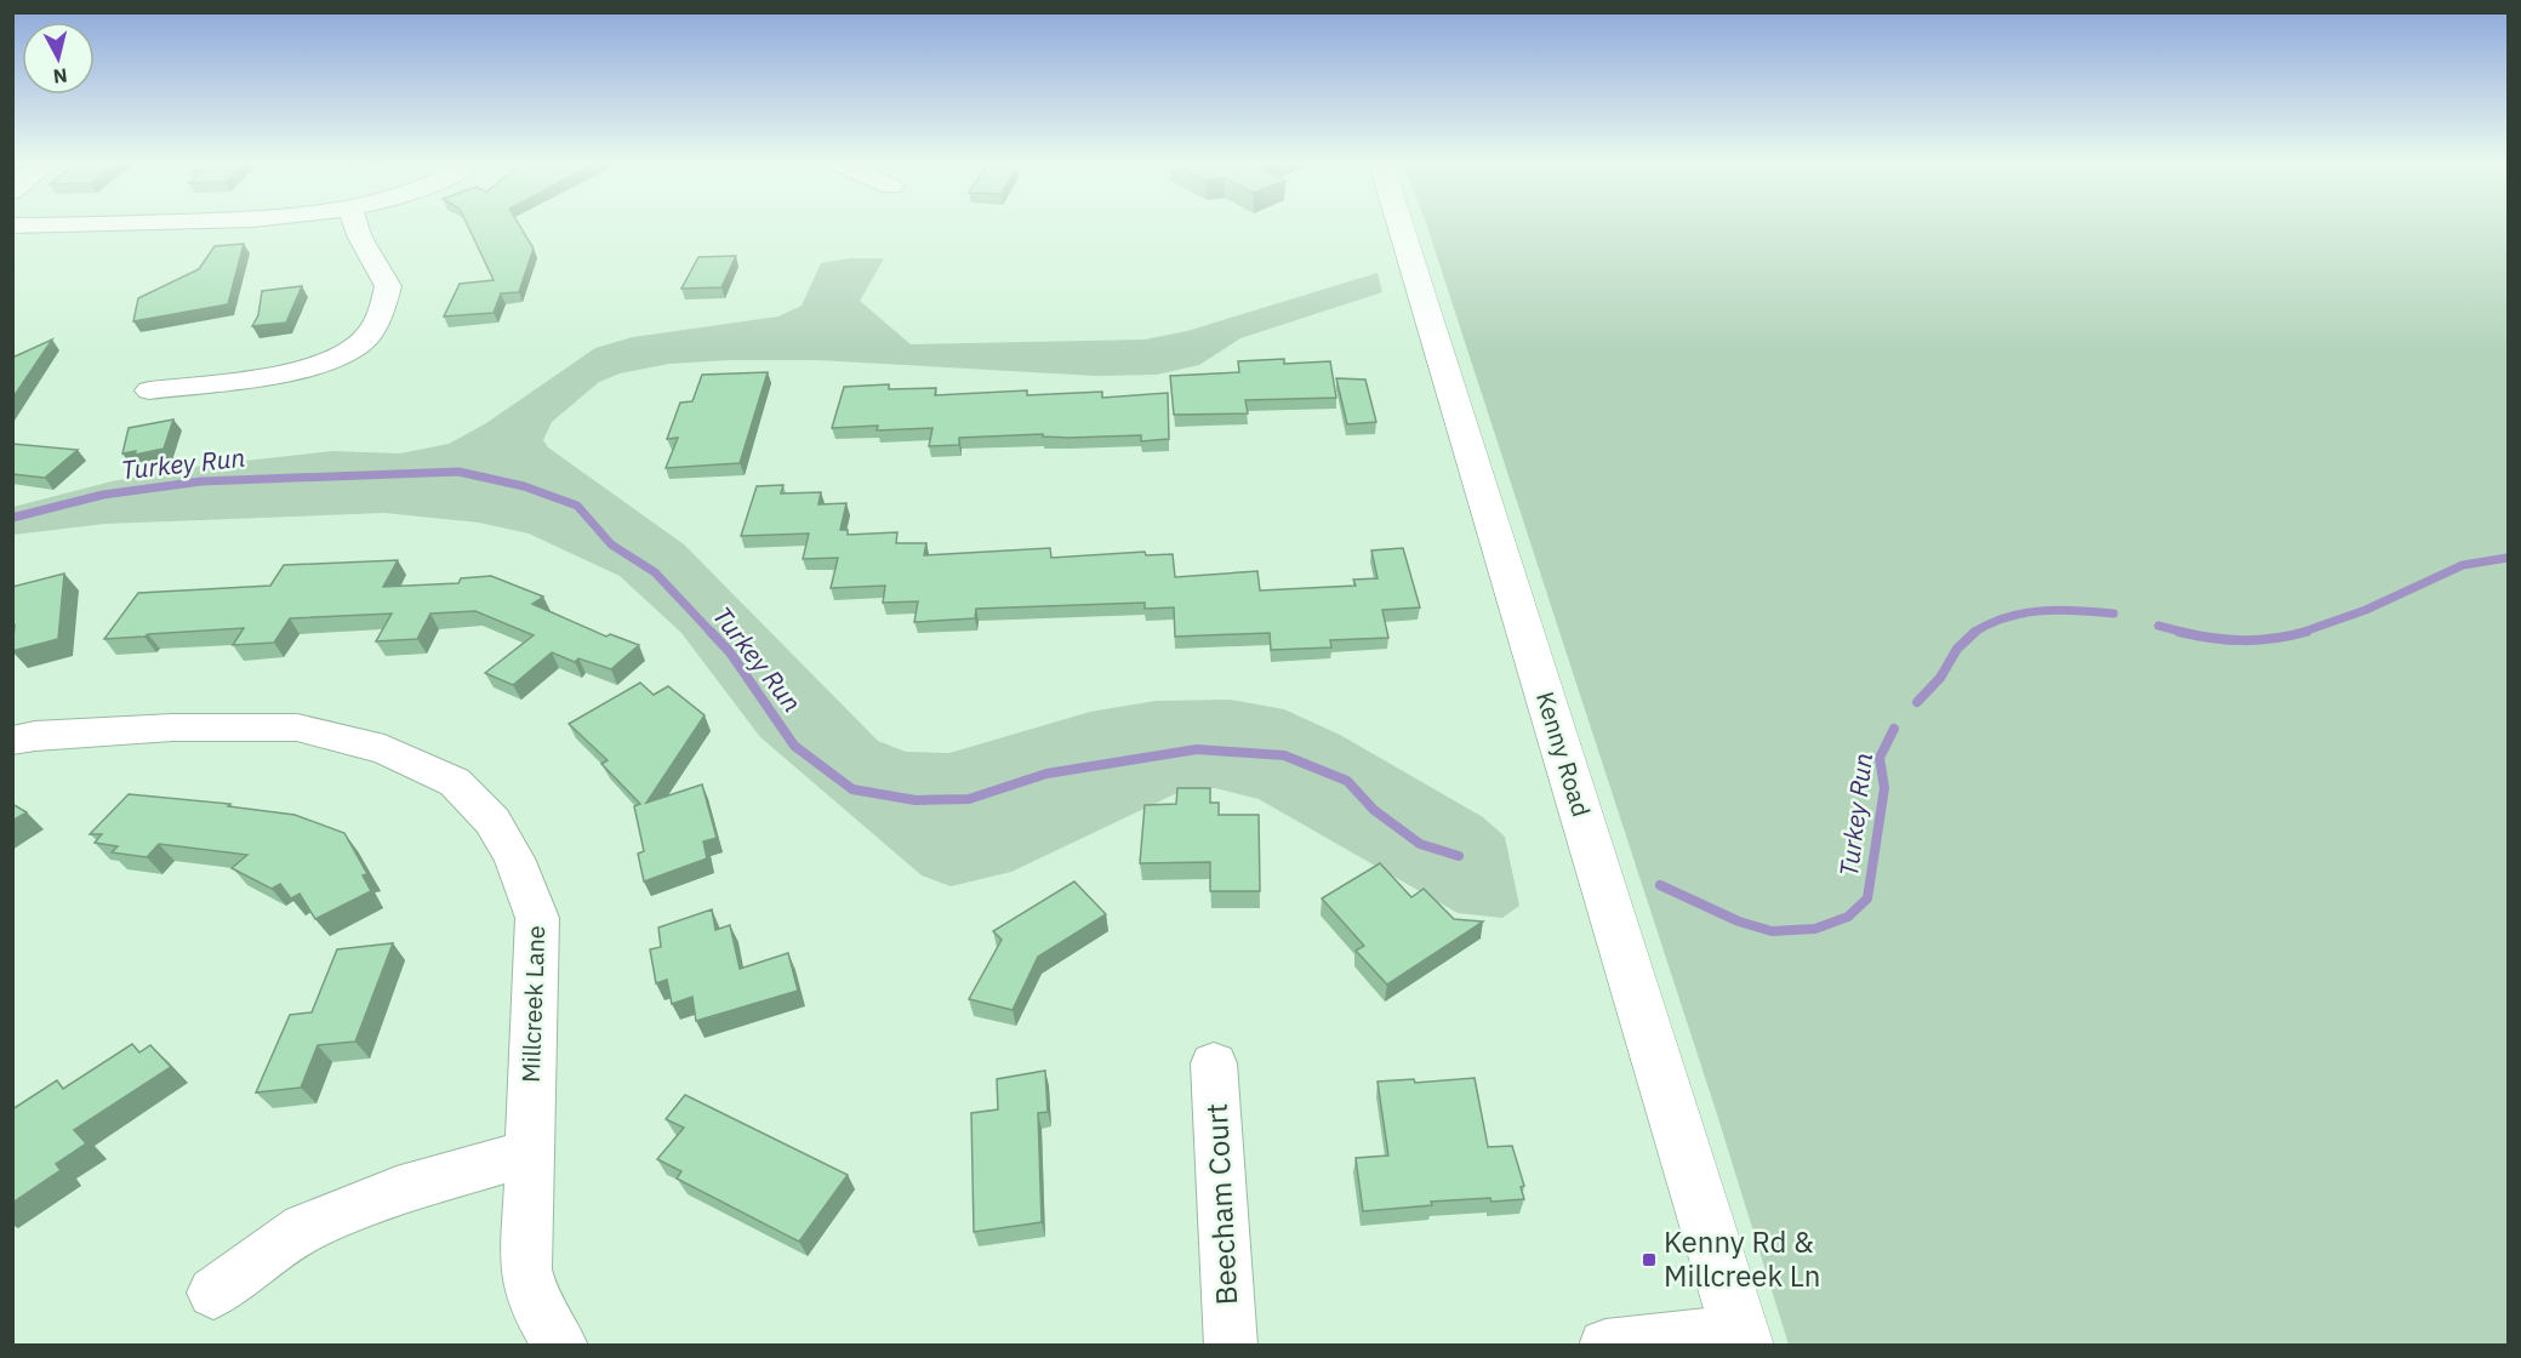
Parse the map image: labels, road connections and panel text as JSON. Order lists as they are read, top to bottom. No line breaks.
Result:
{"streets":{"main road":["Kenny Road"],"street":["Millcreek Lane","Beecham Court"]},"water":["Turkey Run"],"places":{"transit":["Kenny Rd & Millcreek Ln"]},"north":"bottom"}
